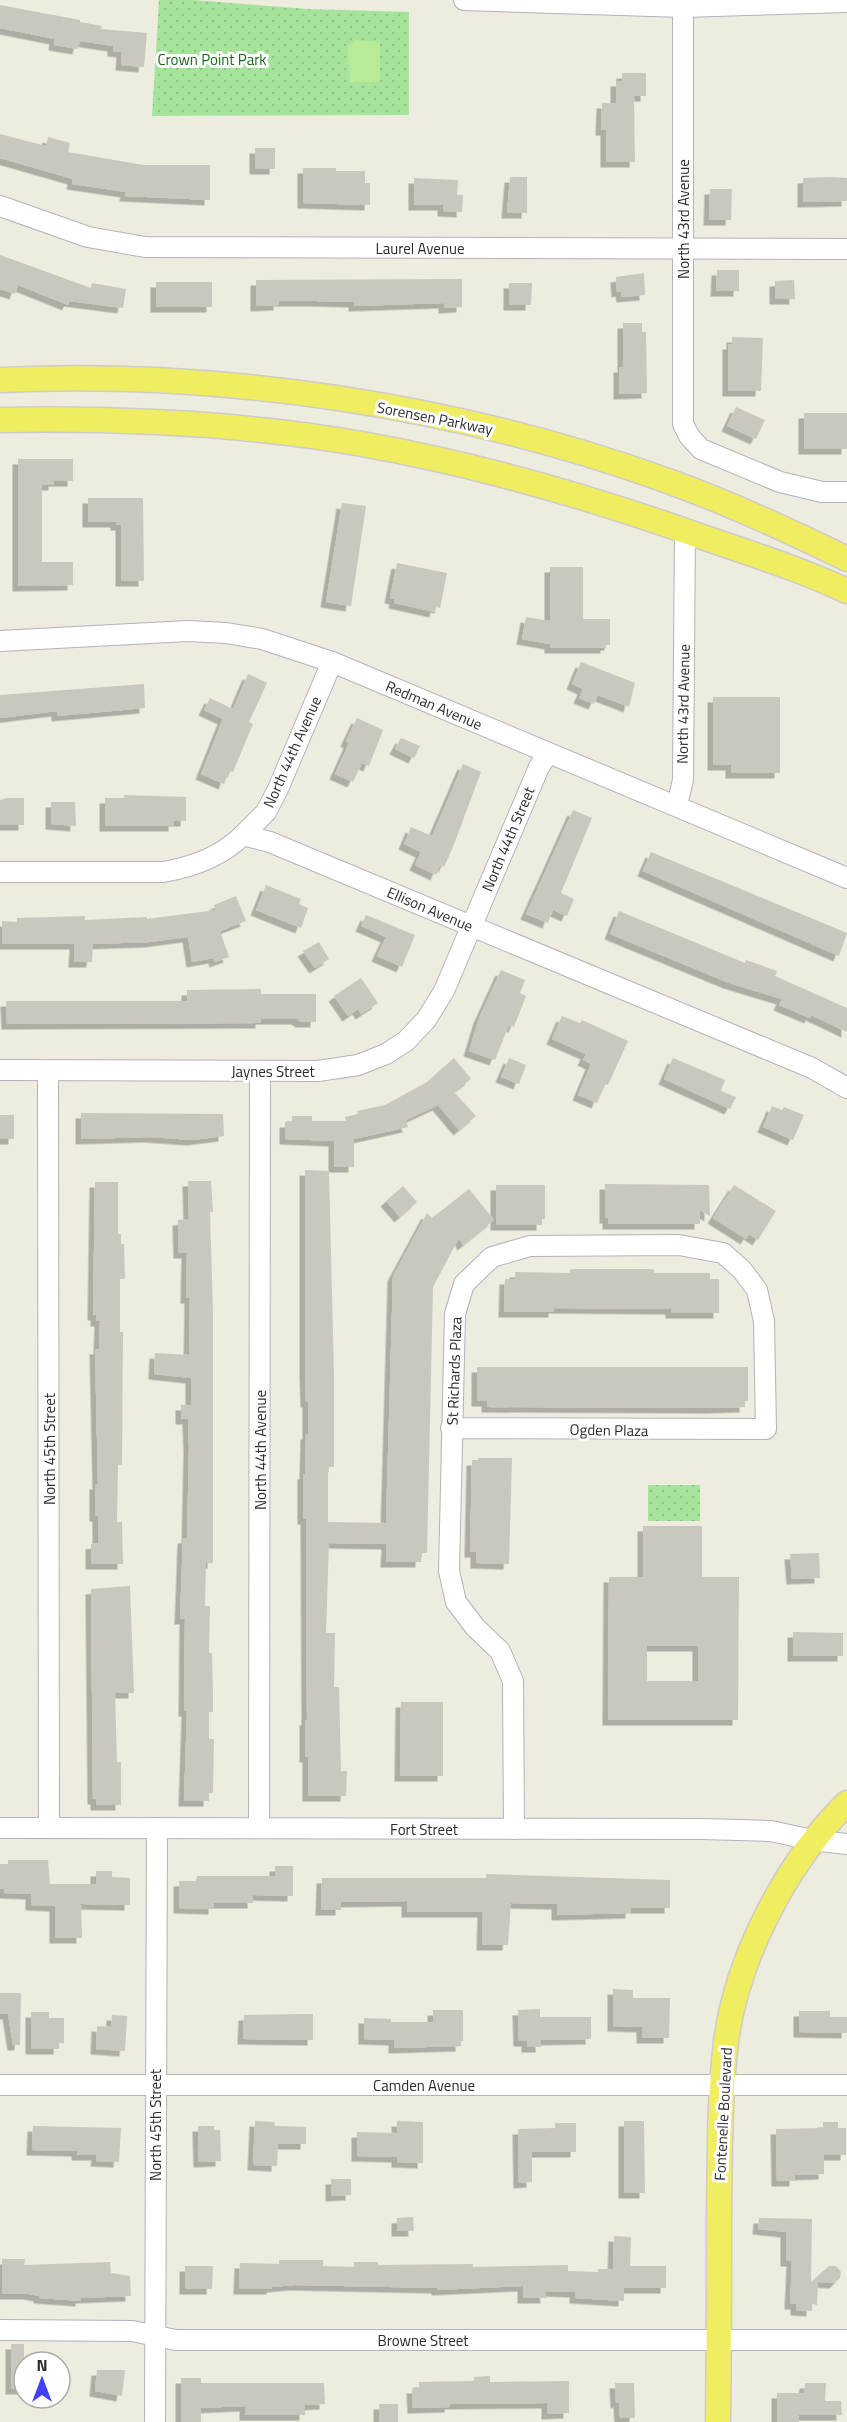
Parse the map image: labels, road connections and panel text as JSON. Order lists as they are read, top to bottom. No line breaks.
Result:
{"streets":{"main road":["Sorensen Parkway","Fontenelle Boulevard"],"street":["North 43rd Avenue","Laurel Avenue","Redman Avenue","North 44th Avenue","North 44th Street","Ellison Avenue","Jaynes Street","St Richards Plaza","Ogden Plaza","North 45th Street","Fort Street","Camden Avenue","Browne Street"]},"crossings":[["North 43rd Avenue","Laurel Avenue"],["North 43rd Avenue","Redman Avenue"],["Redman Avenue","North 44th Avenue"],["Redman Avenue","North 44th Street"],["North 44th Avenue","Ellison Avenue"],["North 44th Avenue","Jaynes Street"],["North 44th Avenue","Fort Street"],["North 44th Street","Ellison Avenue"],["North 44th Street","Jaynes Street"],["Ellison Avenue","Jaynes Street"],["Jaynes Street","North 45th Street"],["St Richards Plaza","Ogden Plaza"],["St Richards Plaza","Fort Street"],["North 45th Street","Fort Street"],["North 45th Street","Camden Avenue"],["North 45th Street","Browne Street"],["Fort Street","Fontenelle Boulevard"],["Camden Avenue","Fontenelle Boulevard"],["Fontenelle Boulevard","Browne Street"]],"parks":["Crown Point Park"],"north":"top"}
